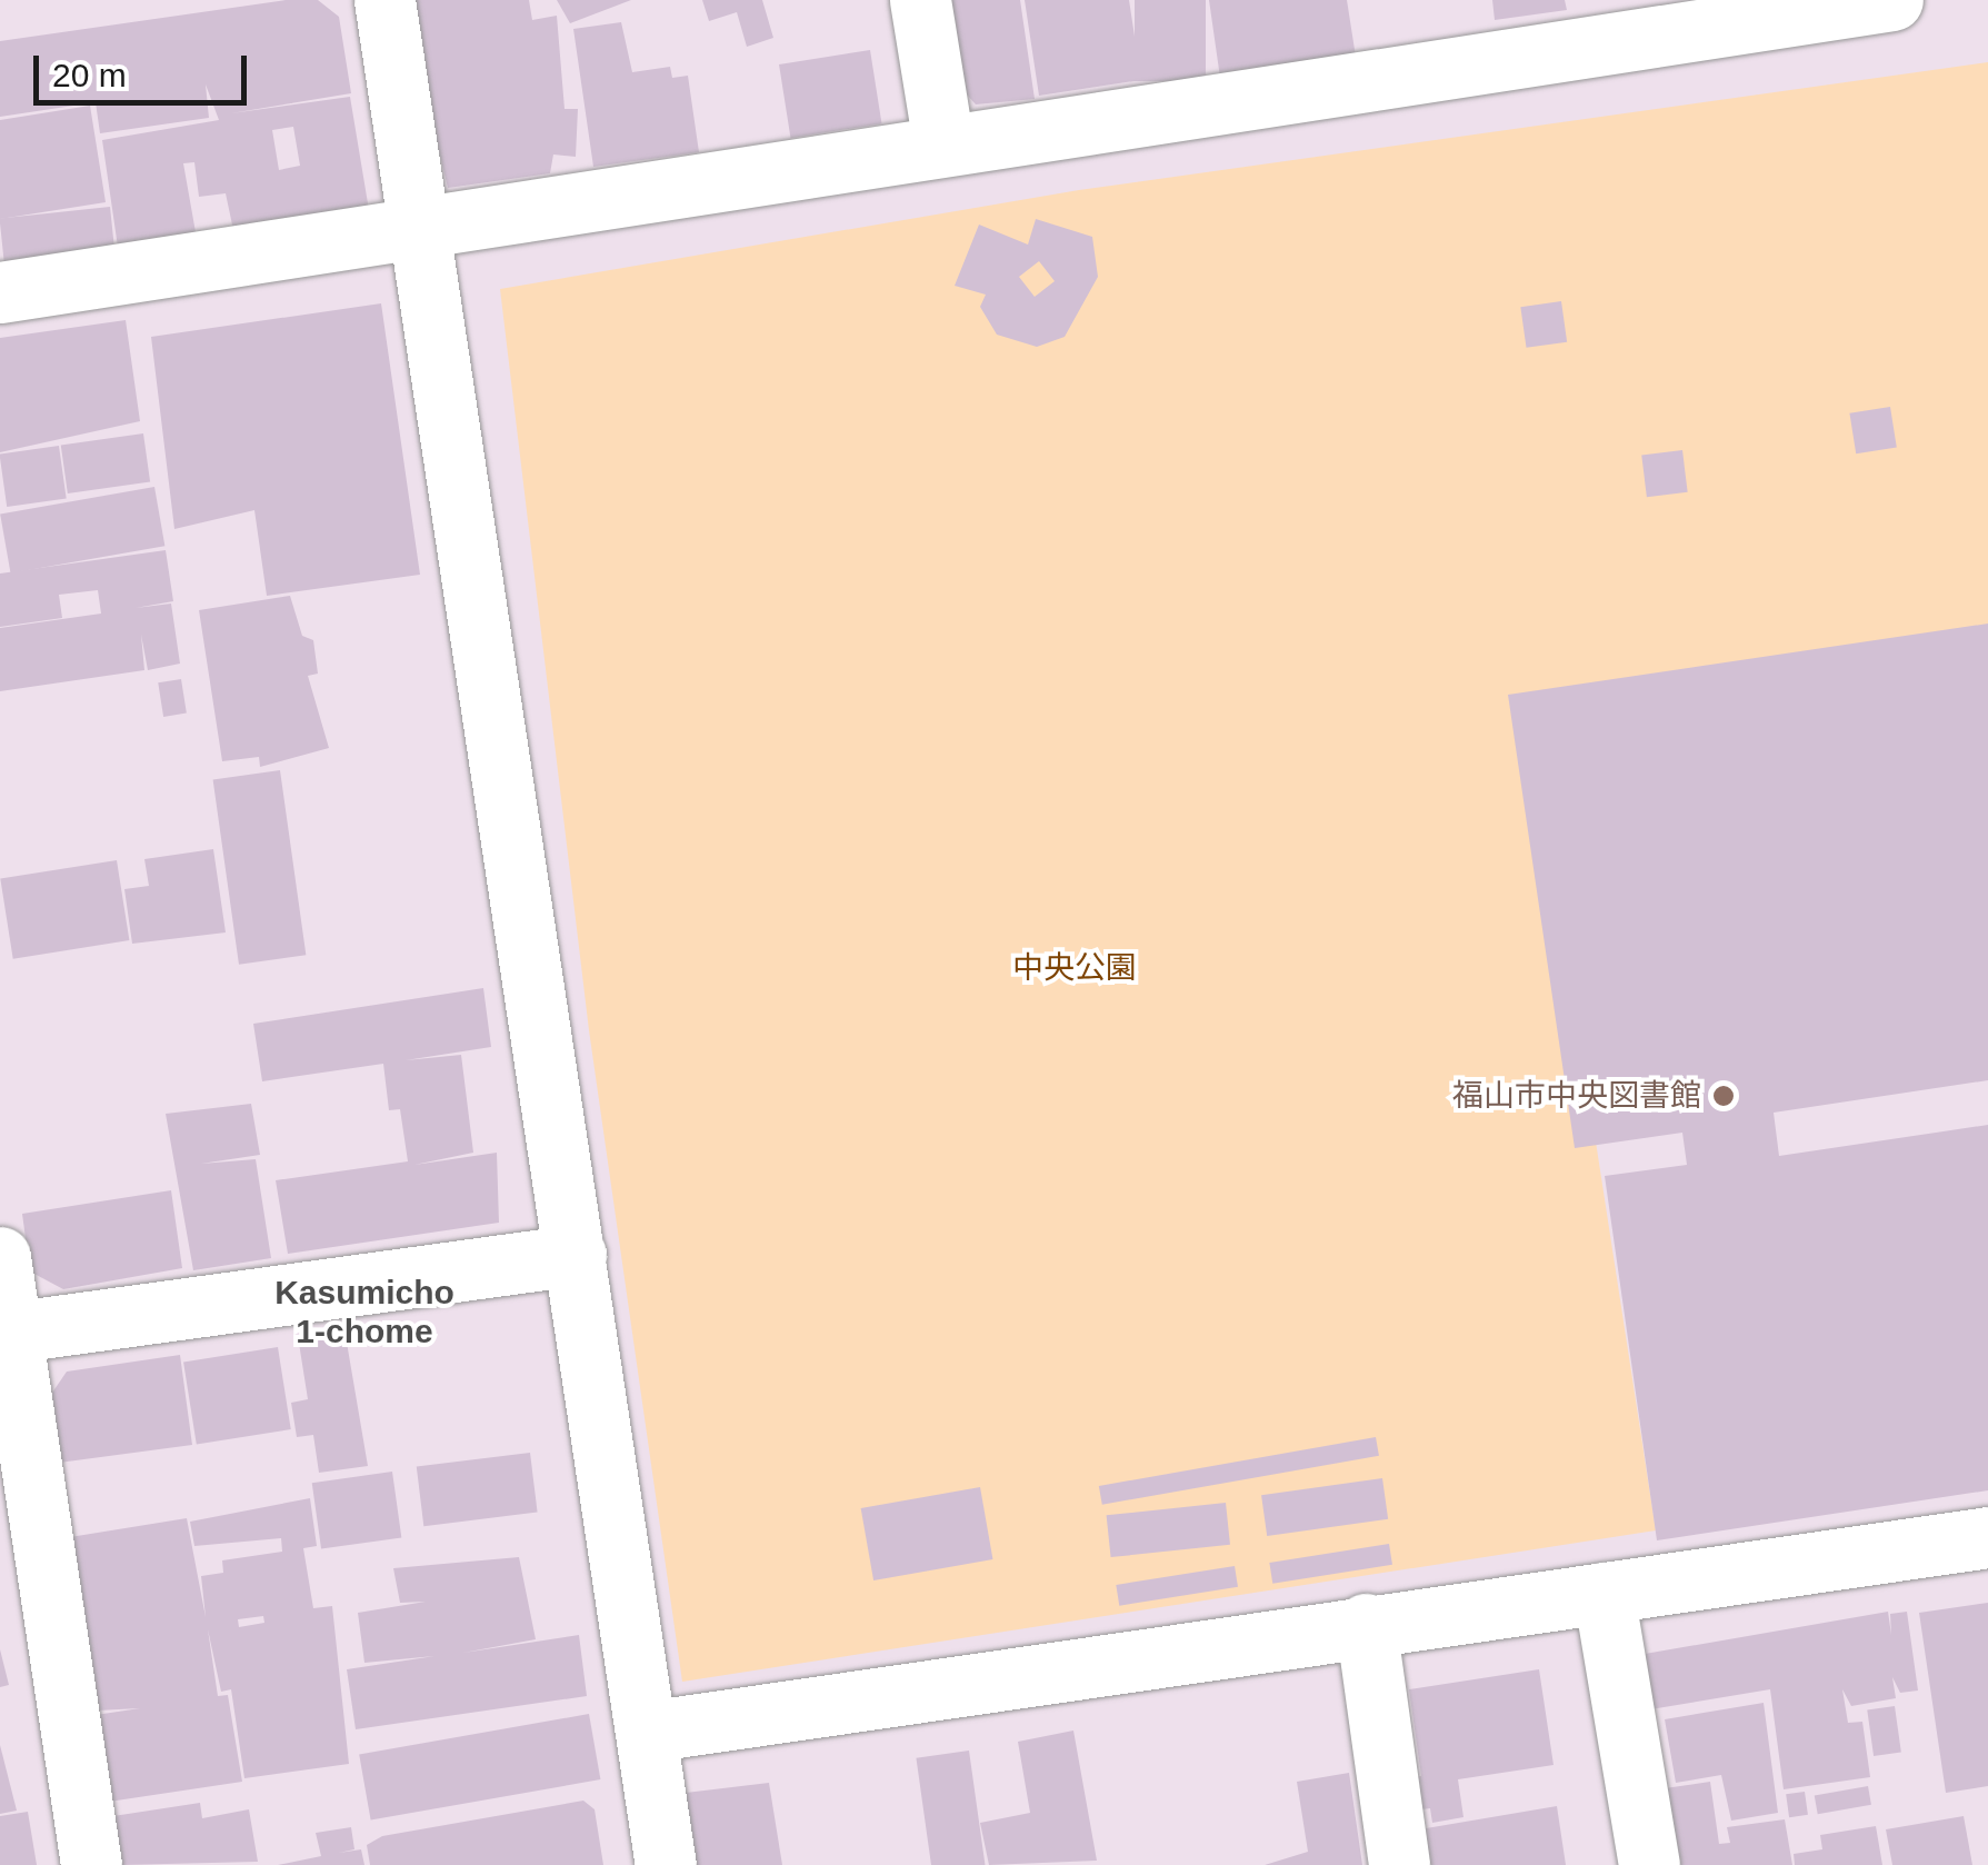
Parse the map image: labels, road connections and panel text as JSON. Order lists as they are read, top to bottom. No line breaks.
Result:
{"districts":["Kasumicho 1-chome"],"parks":["中央公園"],"places":["福山市中央図書館"],"scale_bar":"20 m"}
